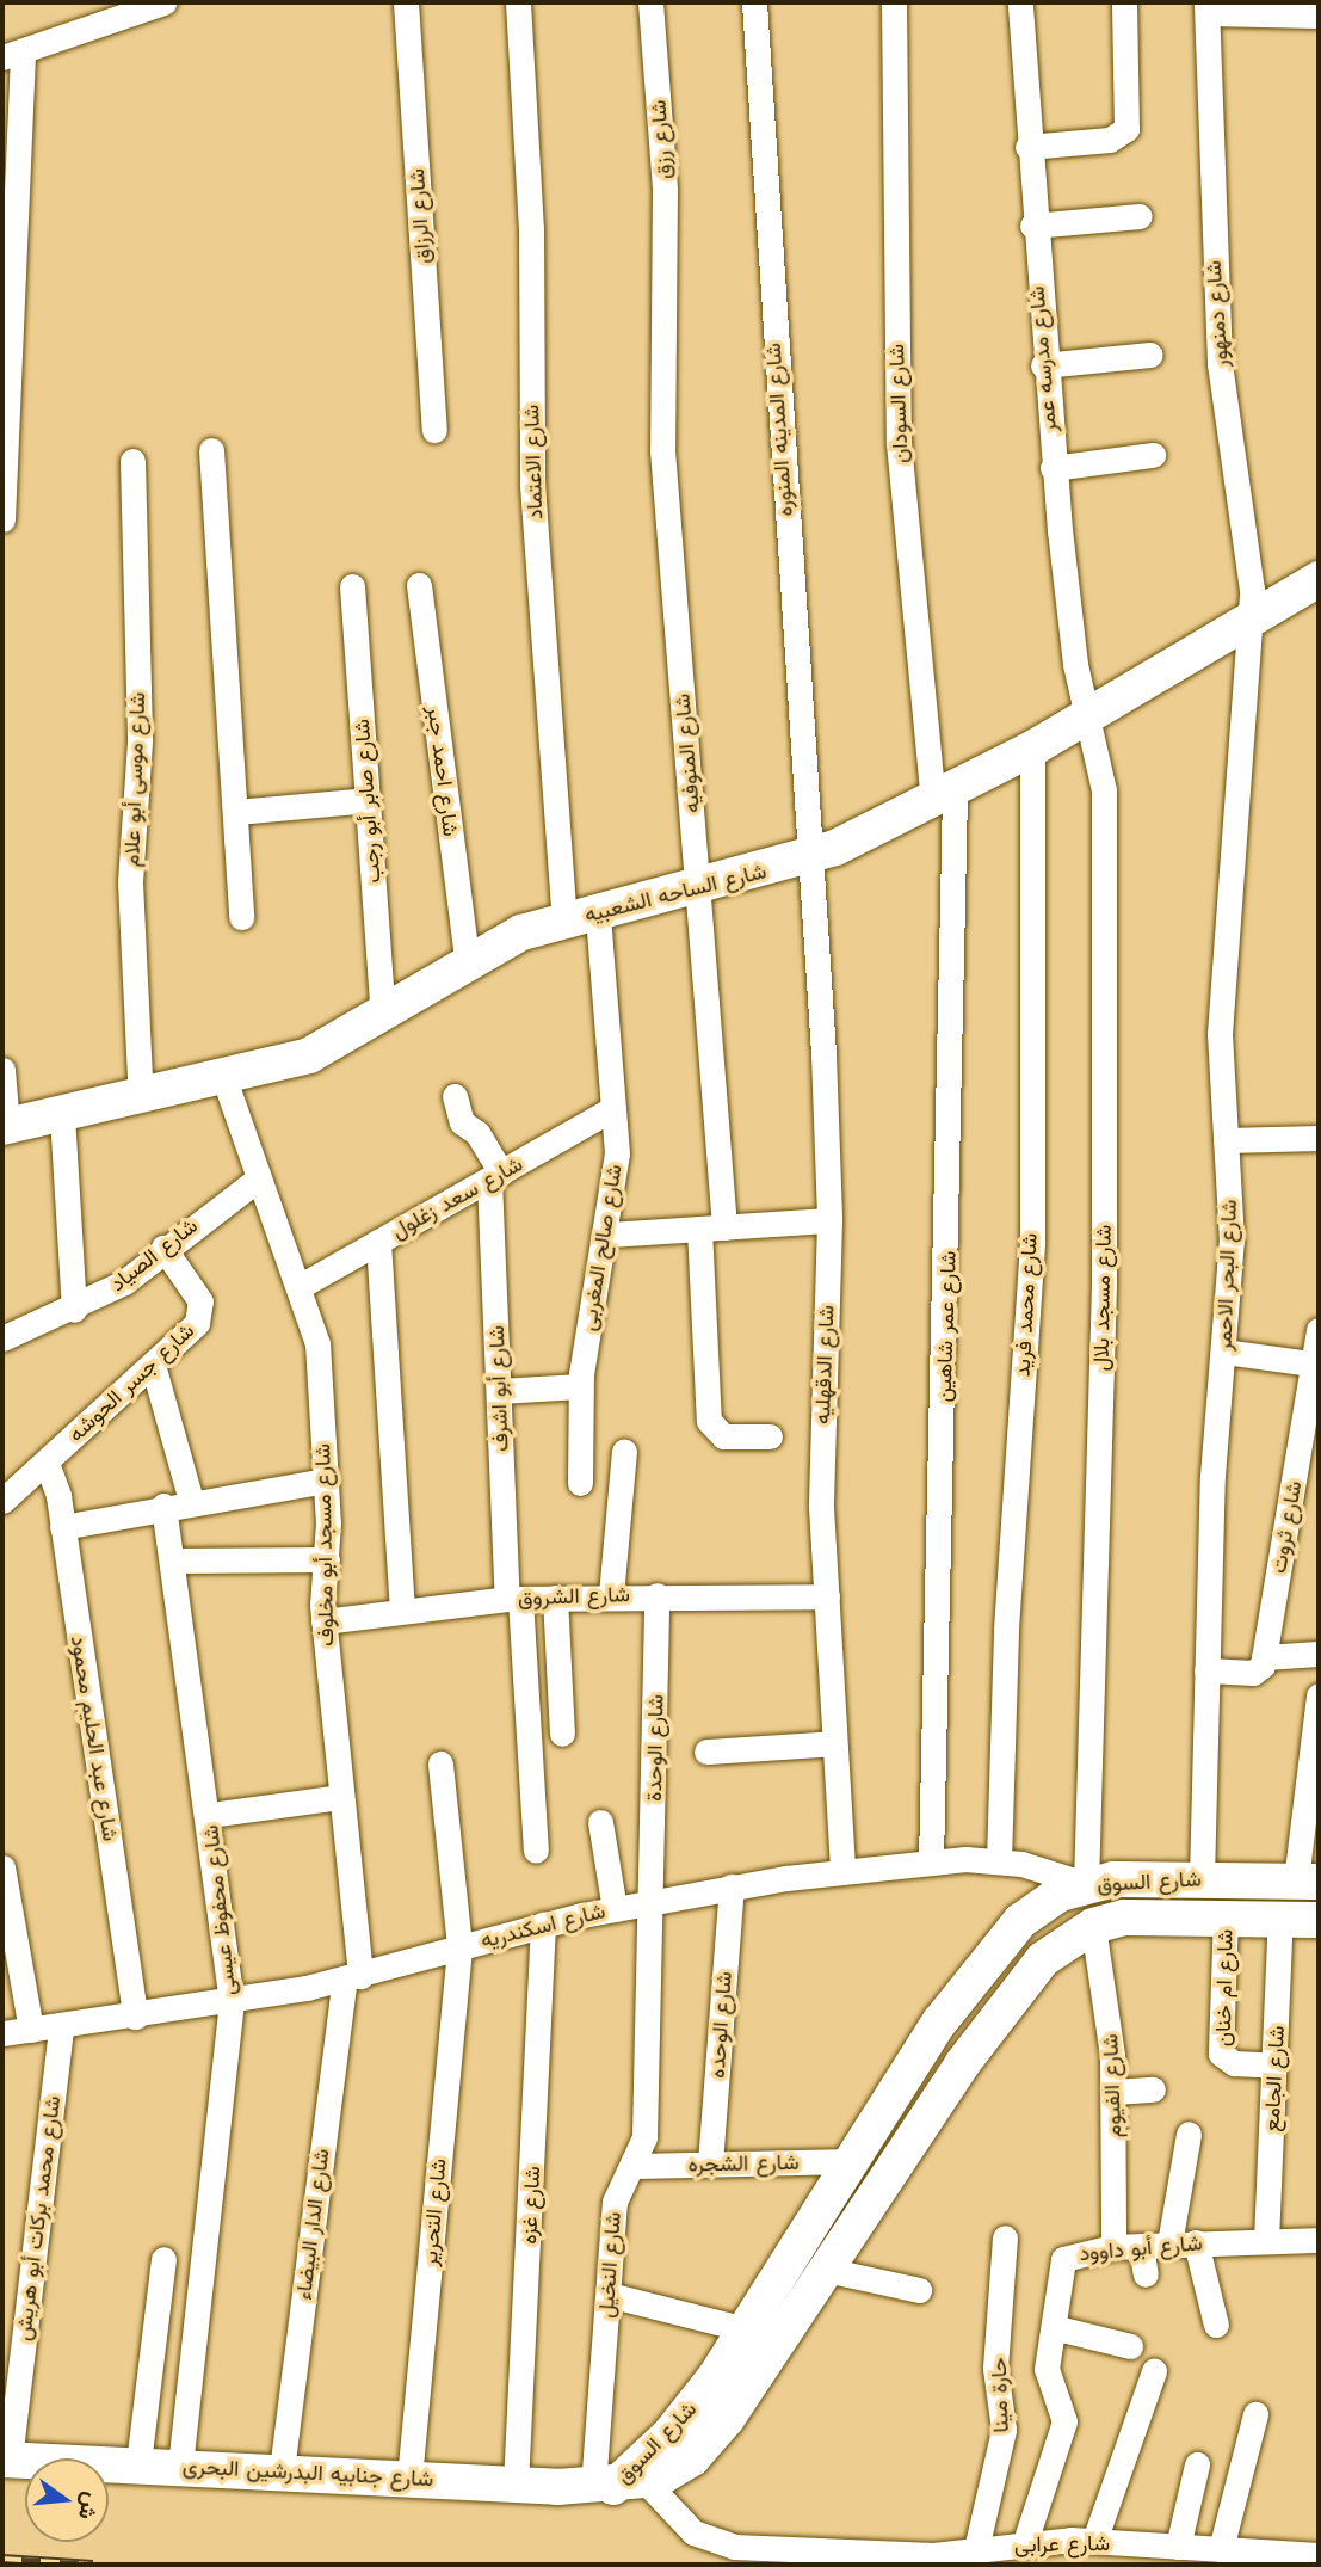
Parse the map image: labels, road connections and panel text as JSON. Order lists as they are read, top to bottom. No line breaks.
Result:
{"streets":{"street":["شارع رزق","شارع الرزاق","شارع دمنهور","شارع مدرسه عمر","شارع السودان","شارع المدينه المنوره","شارع الاعتماد","شارع المنوفيه","شارع احمد جبر","شارع موسى أبو علام","شارع صابر أبو رجب","شارع الساحه الشعبيه","شارع سعد زغلول","شارع صالح المغربى","شارع الصياد","شارع البحر الاحمر","شارع مسجد بلال","شارع محمد فريد","شارع عمر شاهين","شارع الدقهليه","شارع جسر الحوشه","شارع أبو اشرف","شارع ثروت","شارع مسجد أبو مخلوف","شارع الشروق","شارع عبد الحليم محمود","شارع الوحدة","شارع السوق","شارع محفوظ عيسى","شارع اسكندريه","شارع ام خنان","شارع الوحده","شارع الجامع","شارع الفيوم","شارع الشجره","شارع غزه","شارع التحرير","شارع محمد بركات أبو هريش","شارع الدار البيضاء","شارع أبو داوود","شارع النخيل","حارة مينا","شارع جنابيه البدرشين البحرى","شارع عرابى"]},"crossings":[["شارع رزق","شارع المنوفيه"],["شارع دمنهور","شارع الساحه الشعبيه"],["شارع دمنهور","شارع البحر الاحمر"],["شارع مدرسه عمر","شارع الساحه الشعبيه"],["شارع مدرسه عمر","شارع مسجد بلال"],["شارع السودان","شارع الساحه الشعبيه"],["شارع السودان","شارع عمر شاهين"],["شارع المدينه المنوره","شارع الساحه الشعبيه"],["شارع المدينه المنوره","شارع الدقهليه"],["شارع الاعتماد","شارع الساحه الشعبيه"],["شارع الاعتماد","شارع صالح المغربى"],["شارع المنوفيه","شارع الساحه الشعبيه"],["شارع احمد جبر","شارع الساحه الشعبيه"],["شارع موسى أبو علام","شارع الساحه الشعبيه"],["شارع صابر أبو رجب","شارع الساحه الشعبيه"],["شارع الساحه الشعبيه","شارع صالح المغربى"],["شارع الساحه الشعبيه","شارع البحر الاحمر"],["شارع الساحه الشعبيه","شارع مسجد بلال"],["شارع الساحه الشعبيه","شارع محمد فريد"],["شارع الساحه الشعبيه","شارع عمر شاهين"],["شارع الساحه الشعبيه","شارع الدقهليه"],["شارع الساحه الشعبيه","شارع مسجد أبو مخلوف"],["شارع سعد زغلول","شارع صالح المغربى"],["شارع سعد زغلول","شارع أبو اشرف"],["شارع سعد زغلول","شارع مسجد أبو مخلوف"],["شارع الصياد","شارع جسر الحوشه"],["شارع الصياد","شارع مسجد أبو مخلوف"],["شارع البحر الاحمر","شارع السوق"],["شارع مسجد بلال","شارع السوق"],["شارع مسجد بلال","شارع اسكندريه"],["شارع محمد فريد","شارع اسكندريه"],["شارع عمر شاهين","شارع اسكندريه"],["شارع الدقهليه","شارع الشروق"],["شارع الدقهليه","شارع اسكندريه"],["شارع جسر الحوشه","شارع عبد الحليم محمود"],["شارع أبو اشرف","شارع الشروق"],["شارع مسجد أبو مخلوف","شارع الشروق"],["شارع مسجد أبو مخلوف","شارع اسكندريه"],["شارع مسجد أبو مخلوف","شارع الدار البيضاء"],["شارع الشروق","شارع الوحدة"],["شارع عبد الحليم محمود","شارع اسكندريه"],["شارع الوحدة","شارع اسكندريه"],["شارع الوحدة","شارع النخيل"],["شارع السوق","شارع اسكندريه"],["شارع السوق","شارع ام خنان"],["شارع السوق","شارع الجامع"],["شارع السوق","شارع الفيوم"],["شارع السوق","شارع الشجره"],["شارع السوق","شارع النخيل"],["شارع السوق","شارع جنابيه البدرشين البحرى"],["شارع السوق","شارع عرابى"],["شارع محفوظ عيسى","شارع اسكندريه"],["شارع محفوظ عيسى","شارع جنابيه البدرشين البحرى"],["شارع اسكندريه","شارع الوحده"],["شارع اسكندريه","شارع غزه"],["شارع اسكندريه","شارع التحرير"],["شارع اسكندريه","شارع محمد بركات أبو هريش"],["شارع اسكندريه","شارع الدار البيضاء"],["شارع اسكندريه","شارع النخيل"],["شارع ام خنان","شارع الجامع"],["شارع الوحده","شارع الشجره"],["شارع الجامع","شارع أبو داوود"],["شارع الفيوم","شارع أبو داوود"],["شارع الشجره","شارع النخيل"],["شارع غزه","شارع جنابيه البدرشين البحرى"],["شارع التحرير","شارع جنابيه البدرشين البحرى"],["شارع محمد بركات أبو هريش","شارع جنابيه البدرشين البحرى"],["شارع الدار البيضاء","شارع جنابيه البدرشين البحرى"],["شارع أبو داوود","شارع عرابى"],["شارع النخيل","شارع جنابيه البدرشين البحرى"],["شارع النخيل","شارع عرابى"],["حارة مينا","شارع عرابى"],["شارع جنابيه البدرشين البحرى","شارع عرابى"]],"north":"right"}
